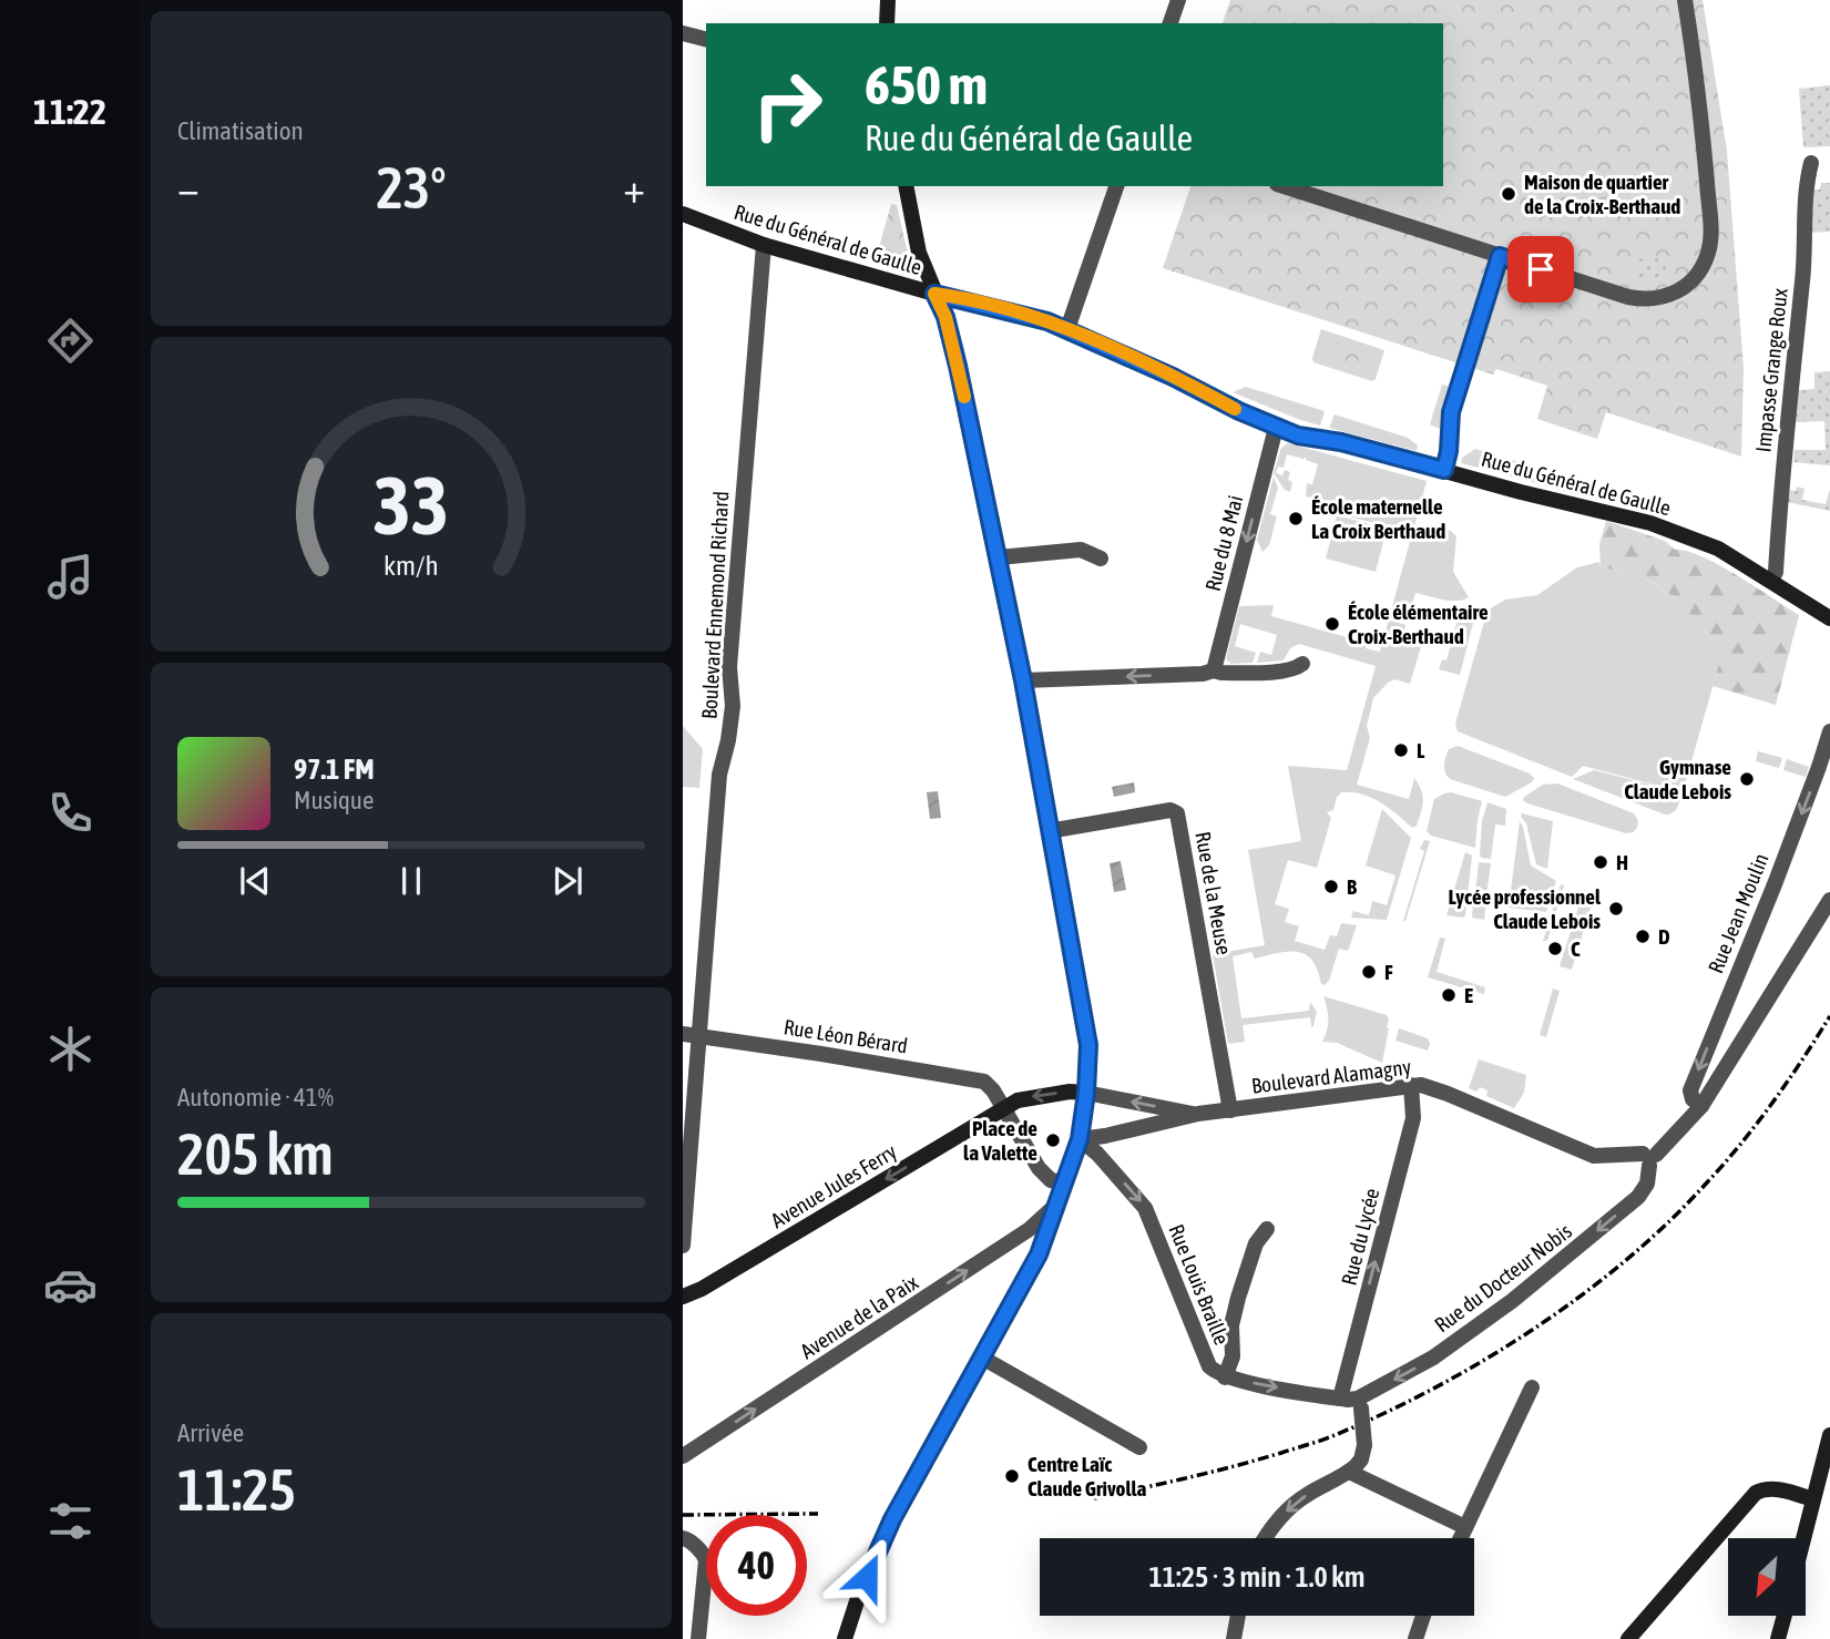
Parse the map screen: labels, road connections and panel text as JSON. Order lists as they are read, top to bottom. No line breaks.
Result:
{"streets":{"main road":["Rue du Général de Gaulle","Avenue Jules Ferry"],"street":["Impasse Grange Roux","Rue du 8 Mai","Boulevard Ennemond Richard","Rue de la Meuse","Rue Jean Moulin","Rue Léon Bérard","Boulevard Alamagny","Rue du Lycée","Rue du Docteur Nobis","Rue Louis Braille","Avenue de la Paix"]},"crossings":[["Rue du Général de Gaulle","Impasse Grange Roux"],["Rue du Général de Gaulle","Rue du 8 Mai"],["Rue du Général de Gaulle","Boulevard Ennemond Richard"],["Boulevard Ennemond Richard","Rue Léon Bérard"],["Rue de la Meuse","Boulevard Alamagny"],["Rue Léon Bérard","Avenue Jules Ferry"],["Boulevard Alamagny","Rue du Lycée"],["Boulevard Alamagny","Rue du Docteur Nobis"],["Boulevard Alamagny","Rue Louis Braille"]],"one_way":["Rue du 8 Mai","Avenue Jules Ferry","Rue du Docteur Nobis","Rue Louis Braille","Avenue de la Paix"],"places":["Maison de quartier de la Croix-Berthaud","École maternelle La Croix Berthaud","École élémentaire Croix-Berthaud","L","Gymnase Claude Lebois","H","B","Lycée professionnel Claude Lebois","D","C","F","E","Place de la Valette","Centre Laïc Claude Grivolla"],"north":"bottom left","page":{"tabs":"11:22","tile":["Climatisation",["Autonomie · 41%","205 km"],["Arrivée","11:25"]],"turn":["650 m","Rue du Général de Gaulle"],"heat":["−","23°","+"],"song":["97.1 FM","Musique"],"limit":"40","trip":"11:25 · 3 min · 1.0 km","gauge":["33","km/h"]}}
